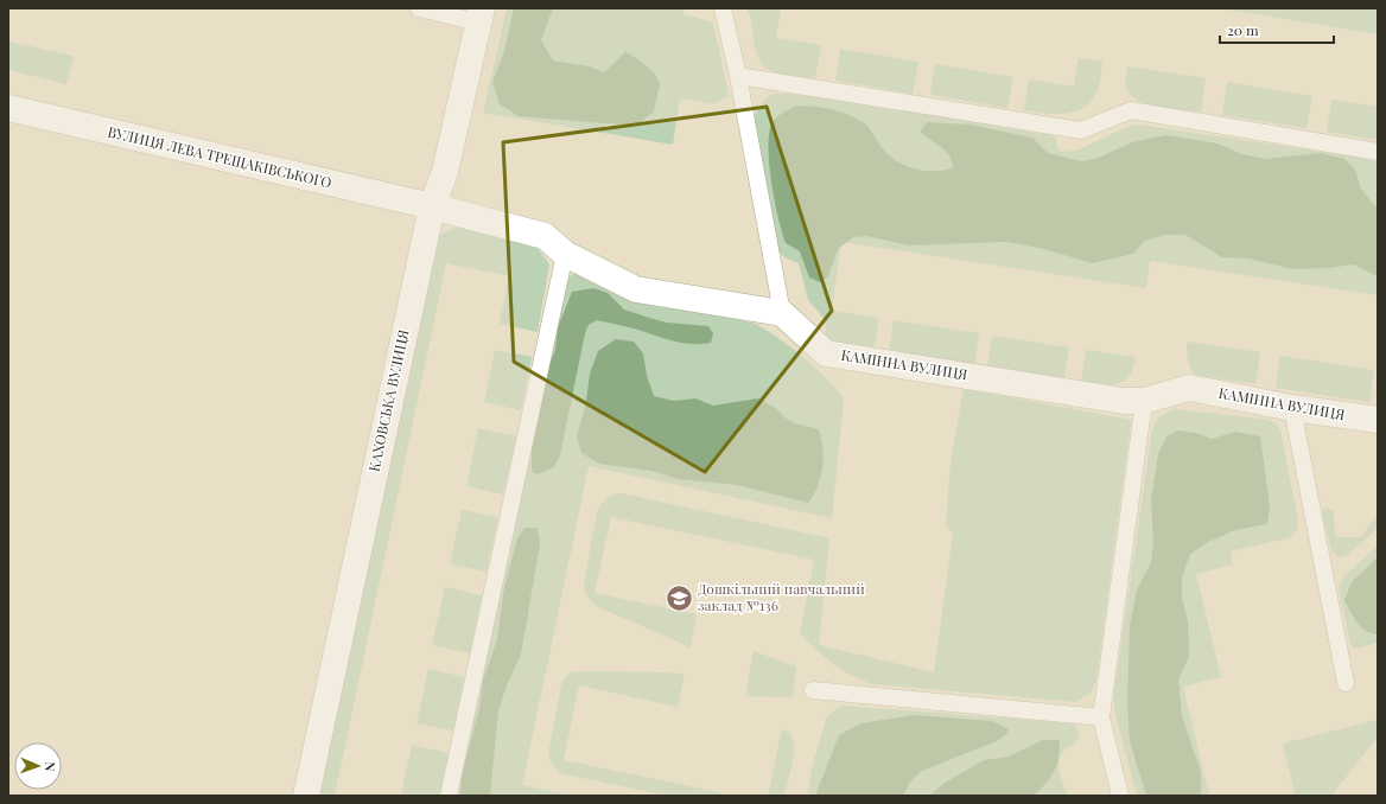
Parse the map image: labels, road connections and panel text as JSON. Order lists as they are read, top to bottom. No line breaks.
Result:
{"streets":{"street":["ВУЛИЦЯ ЛЕВА ТРЕЩАКІВСЬКОГО","КАМІННА ВУЛИЦЯ","КАХОВСЬКА ВУЛИЦЯ"]},"crossings":[["ВУЛИЦЯ ЛЕВА ТРЕЩАКІВСЬКОГО","КАХОВСЬКА ВУЛИЦЯ"]],"places":{"school or university":["Дошкільний навчальний заклад №136"]},"scale_bar":"20 m","north":"right"}
